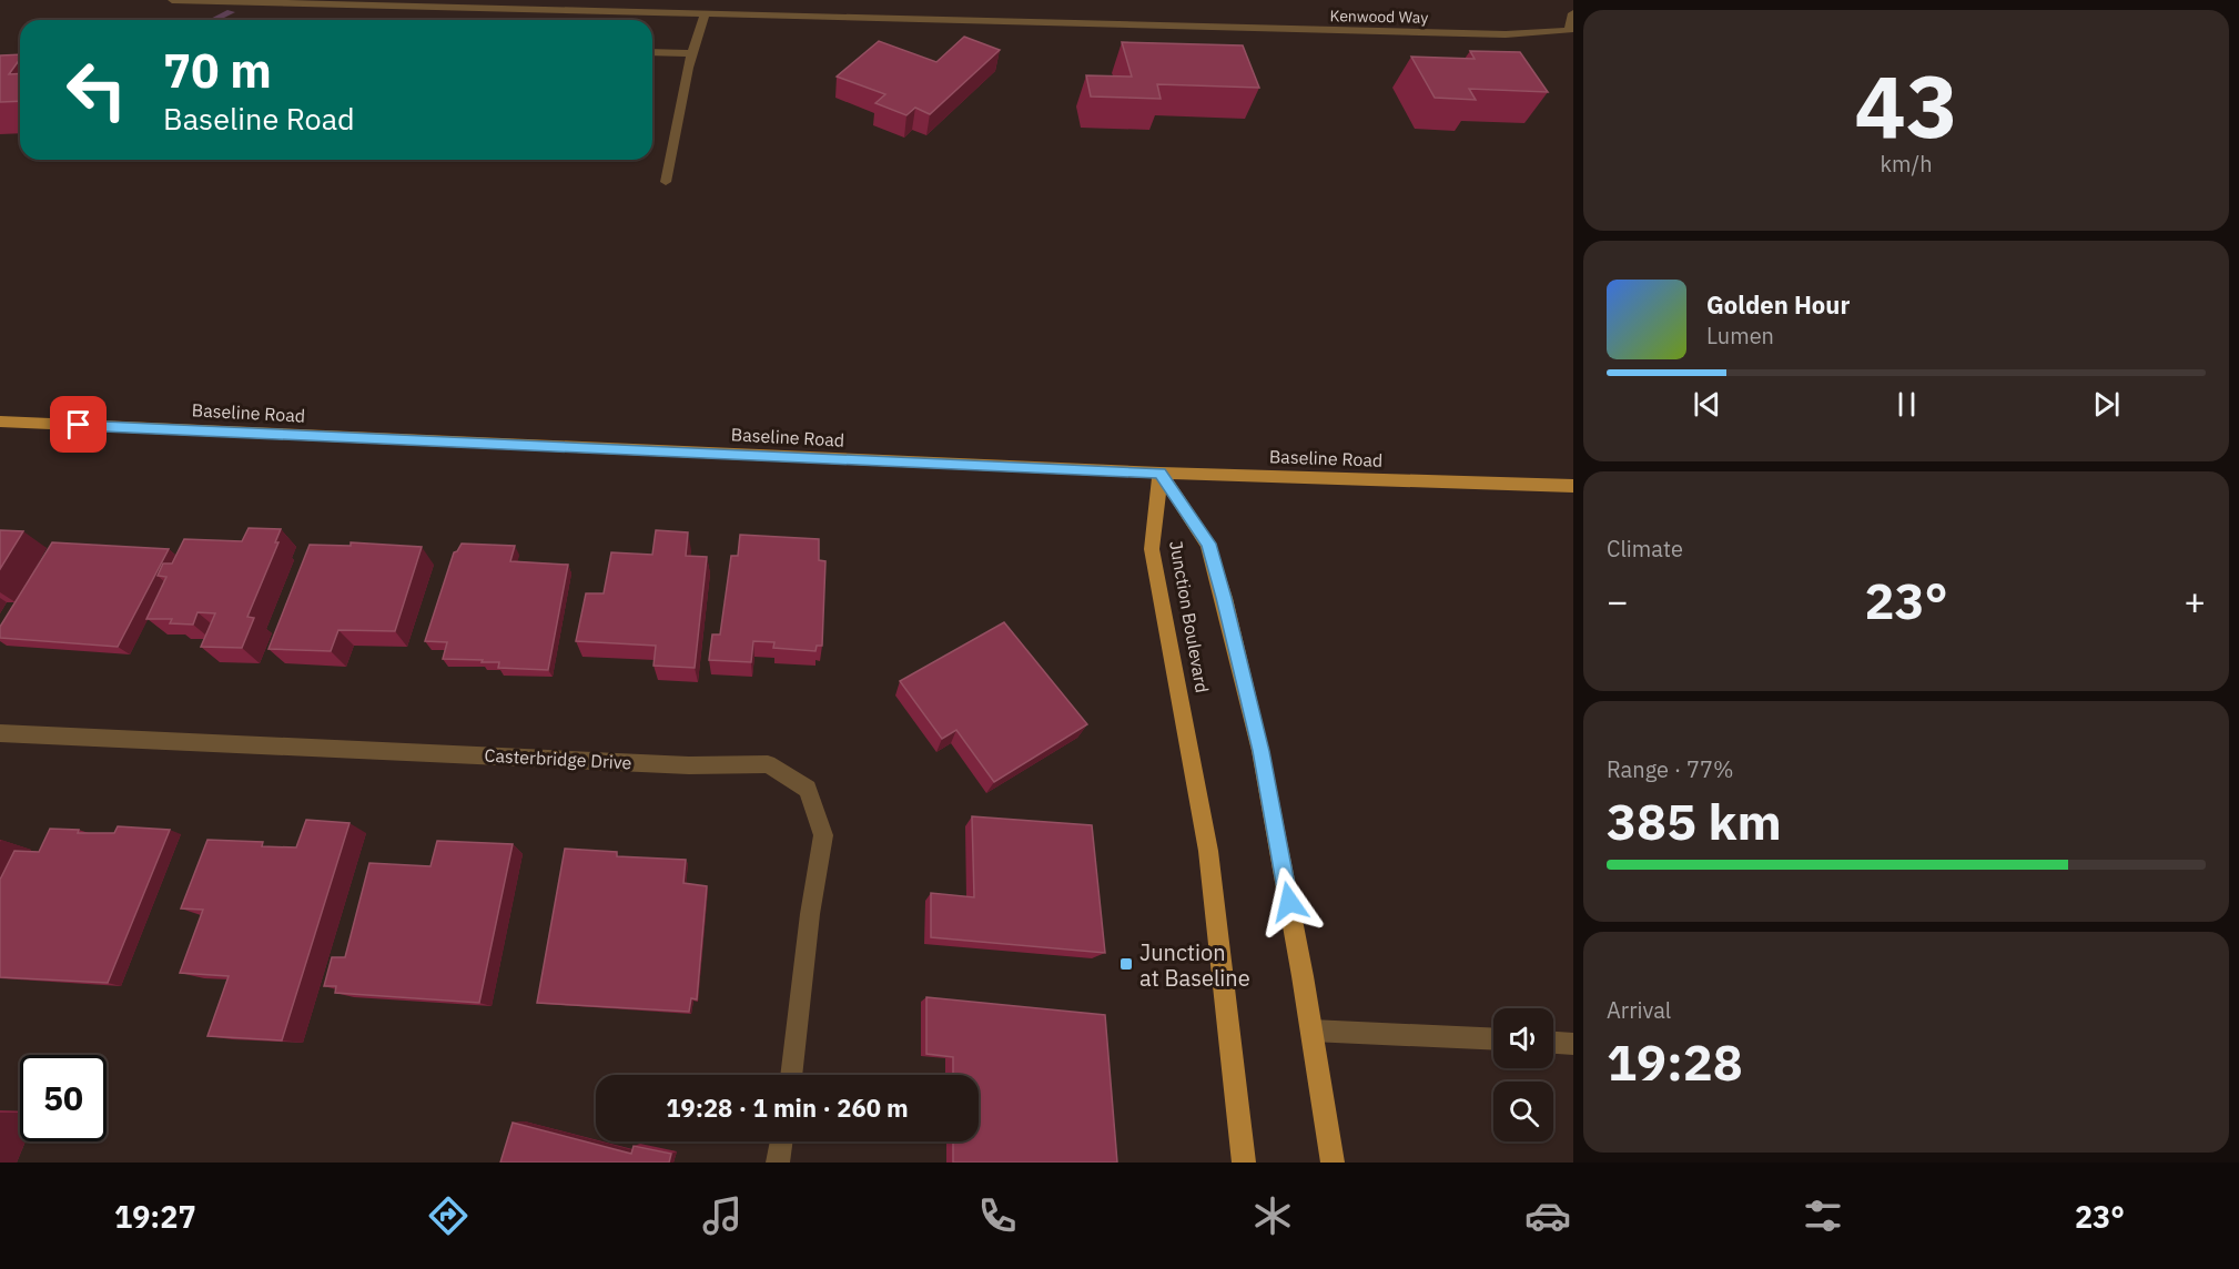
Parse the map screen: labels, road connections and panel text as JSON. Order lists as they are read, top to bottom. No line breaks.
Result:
{"streets":{"main road":["Baseline Road","Junction Boulevard"],"street":["Kenwood Way","Casterbridge Drive"]},"crossings":[["Baseline Road","Junction Boulevard"]],"places":{"transit":["Junction at Baseline"]},"page":{"tile":[["43","km/h"],"Climate",["Range · 77%","385 km"],["Arrival","19:28"]],"turn":["70 m","Baseline Road"],"song":["Golden Hour","Lumen"],"heat":["−","23°","+"],"limit":"50","trip":"19:28 · 1 min · 260 m","tabs":["19:27","23°"]}}
